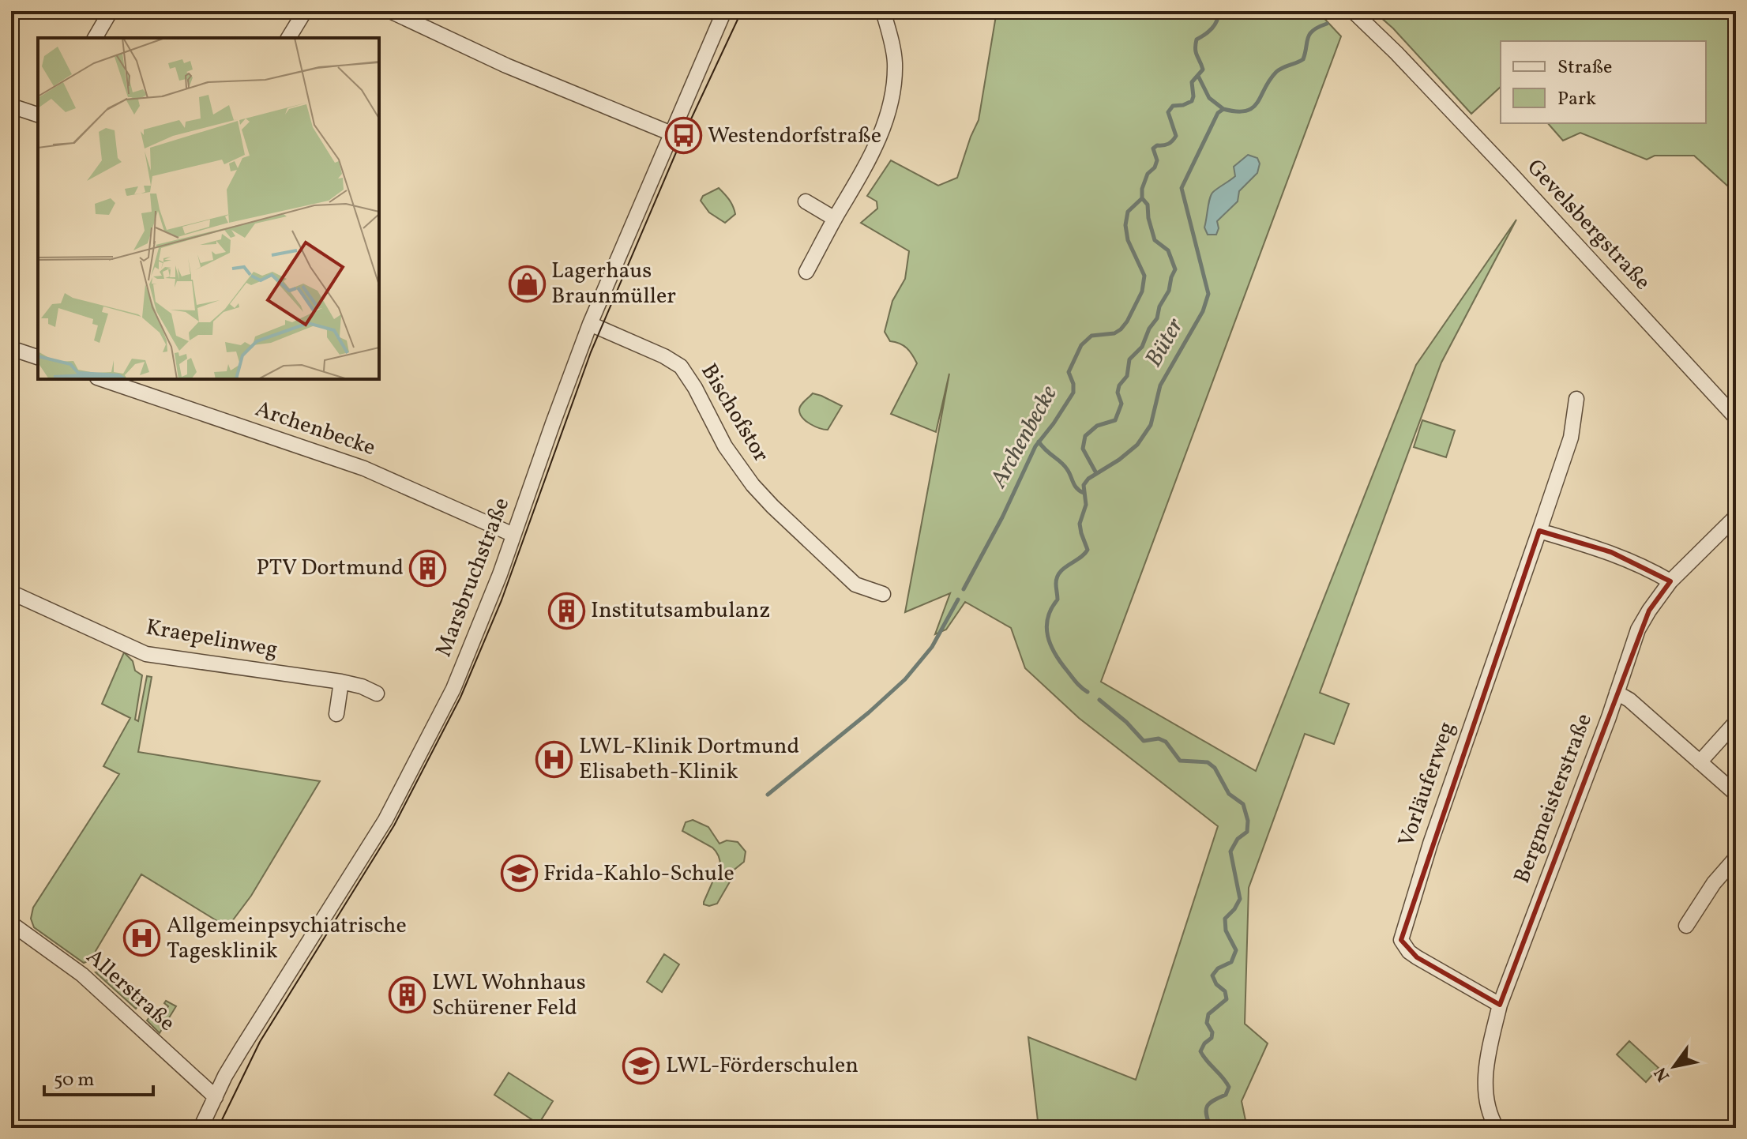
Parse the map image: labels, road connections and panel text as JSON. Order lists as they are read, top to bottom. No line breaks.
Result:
{"streets":{"street":["Gevelsbergstraße","Bischofstor","Archenbecke","Marsbruchstraße","Kraepelinweg","Vorläuferweg","Bergmeisterstraße","Allerstraße"]},"crossings":[["Bischofstor","Marsbruchstraße"],["Archenbecke","Marsbruchstraße"],["Marsbruchstraße","Allerstraße"],["Vorläuferweg","Bergmeisterstraße"]],"water":["Büter","Archenbecke"],"places":{"bus stop":["Westendorfstraße"],"shop":["Lagerhaus Braunmüller"],"building":["PTV Dortmund","Institutsambulanz","LWL Wohnhaus Schürener Feld"],"hospital":["LWL-Klinik Dortmund Elisabeth-Klinik","Allgemeinpsychiatrische Tagesklinik"],"school or university":["Frida-Kahlo-Schule","LWL-Förderschulen"]},"legend":["Straße","Park"],"scale_bar":"50 m","north":"bottom left"}
